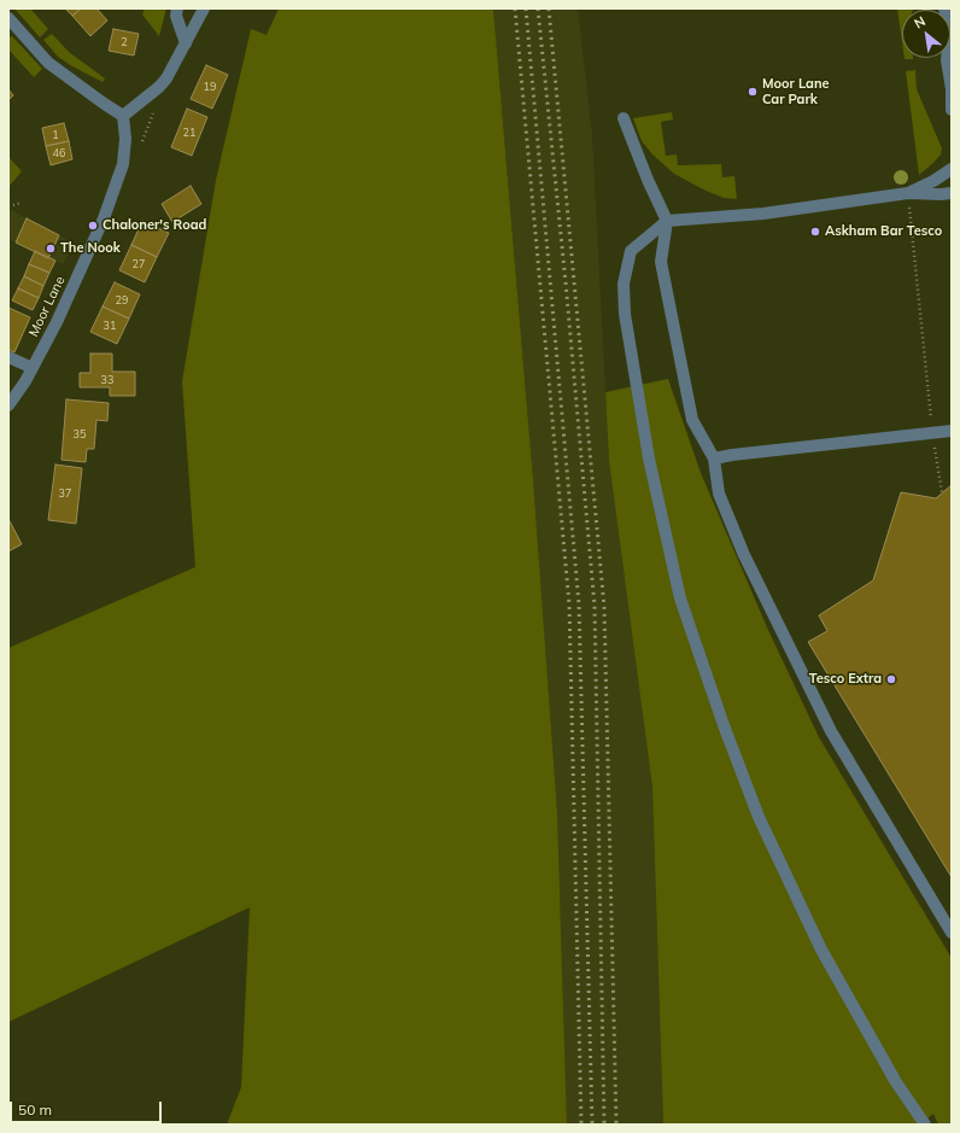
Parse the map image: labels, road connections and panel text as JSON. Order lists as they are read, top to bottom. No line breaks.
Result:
{"streets":{"street":["Moor Lane"]},"places":["Moor Lane Car Park","Chaloner's Road","Askham Bar Tesco","The Nook","Tesco Extra"],"house_numbers":["2","19","21","1","46","27","29","31","33","35","37"],"scale_bar":"50 m","north":"top left"}
